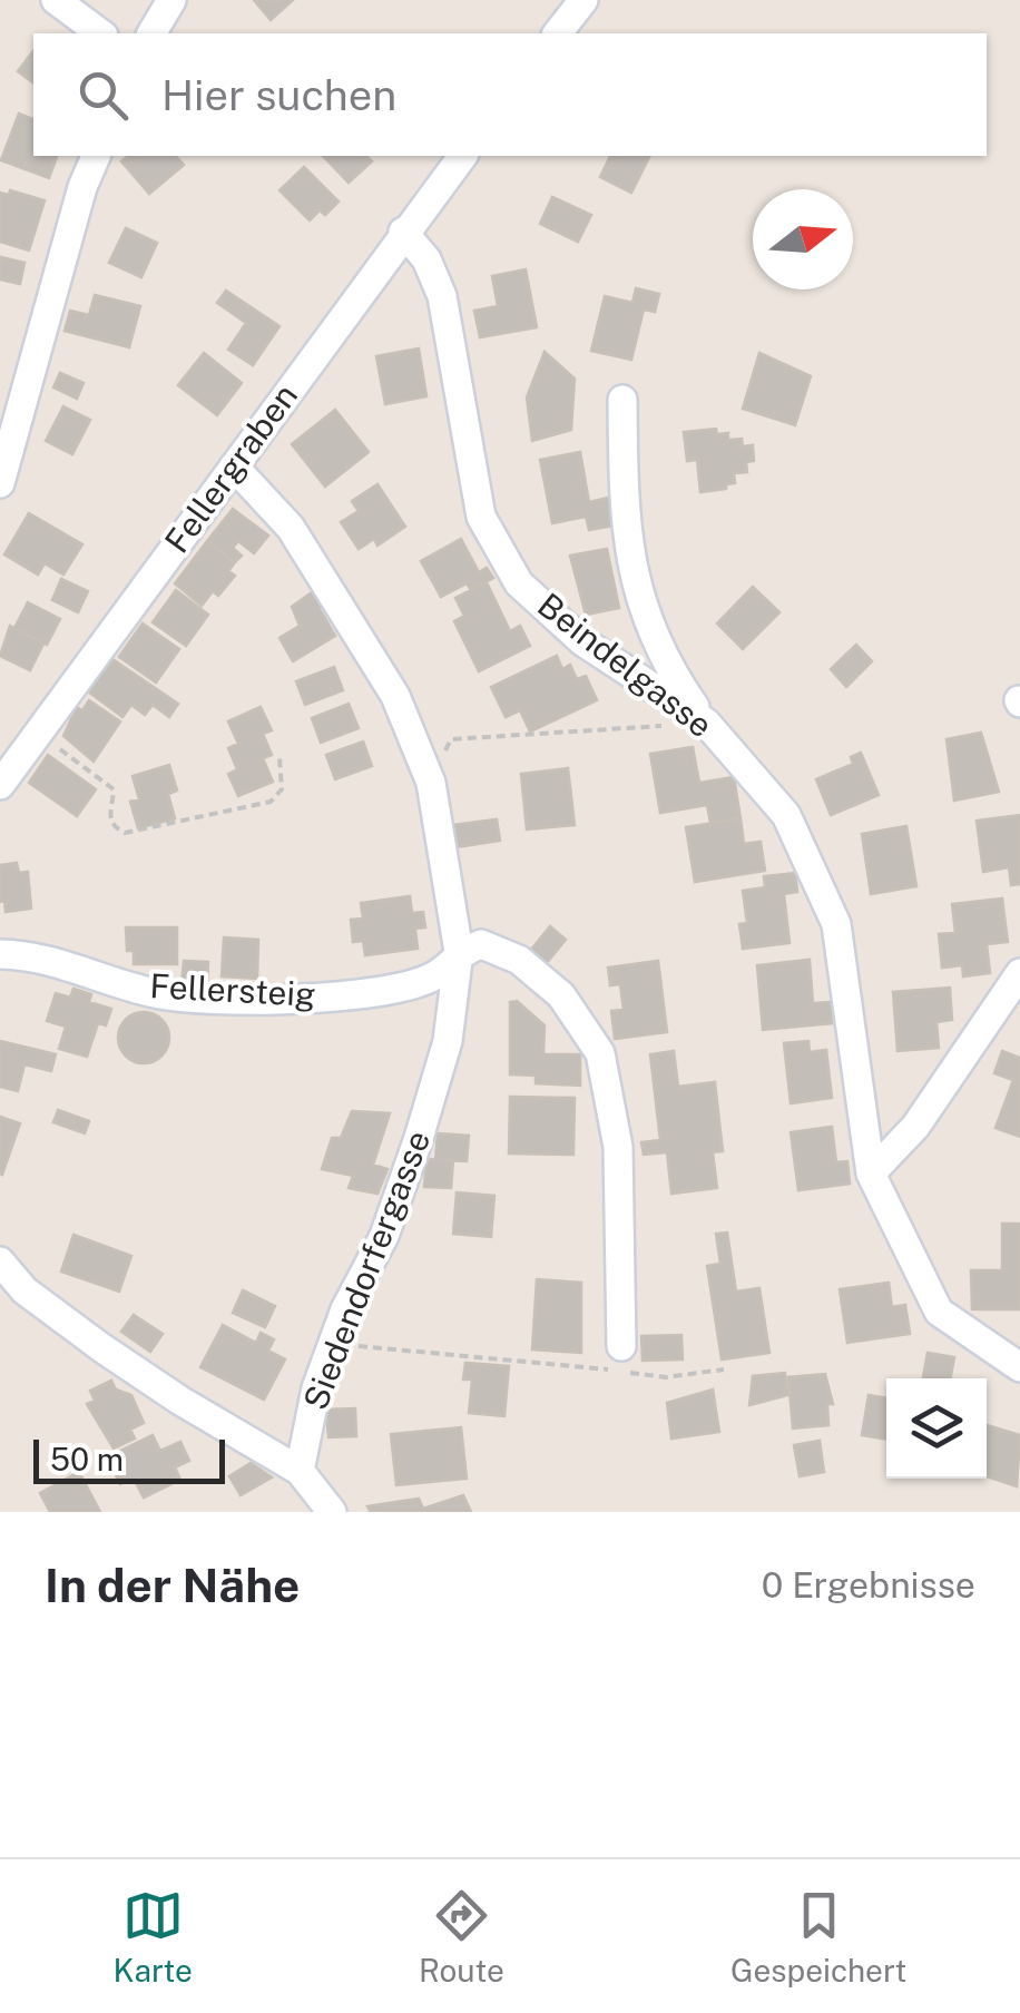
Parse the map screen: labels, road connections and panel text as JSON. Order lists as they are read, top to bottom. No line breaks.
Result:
{"streets":{"street":["Fellergraben","Beindelgasse","Fellersteig","Siedendorfergasse"]},"crossings":[["Fellergraben","Beindelgasse"],["Fellergraben","Siedendorfergasse"],["Fellersteig","Siedendorfergasse"]],"scale_bar":"50 m","north":"right","page":{"search":"Hier suchen","scale":"50 m","heading":["In der Nähe","0 Ergebnisse"],"nav":["Karte","Route","Gespeichert"]}}
